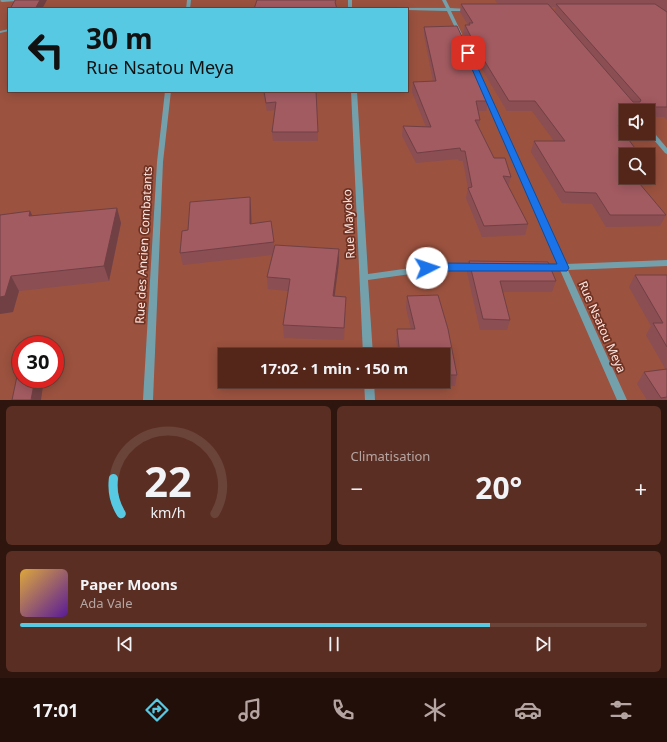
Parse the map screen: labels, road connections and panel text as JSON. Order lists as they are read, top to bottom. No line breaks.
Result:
{"streets":{"street":["Rue Mayoko","Rue des Ancien Combatants","Rue Nsatou Meya"]},"page":{"turn":["30 m","Rue Nsatou Meya"],"limit":"30","trip":"17:02 · 1 min · 150 m","tile":"Climatisation","heat":["−","20°","+"],"song":["Paper Moons","Ada Vale"],"tabs":"17:01","gauge":["22","km/h"]}}
